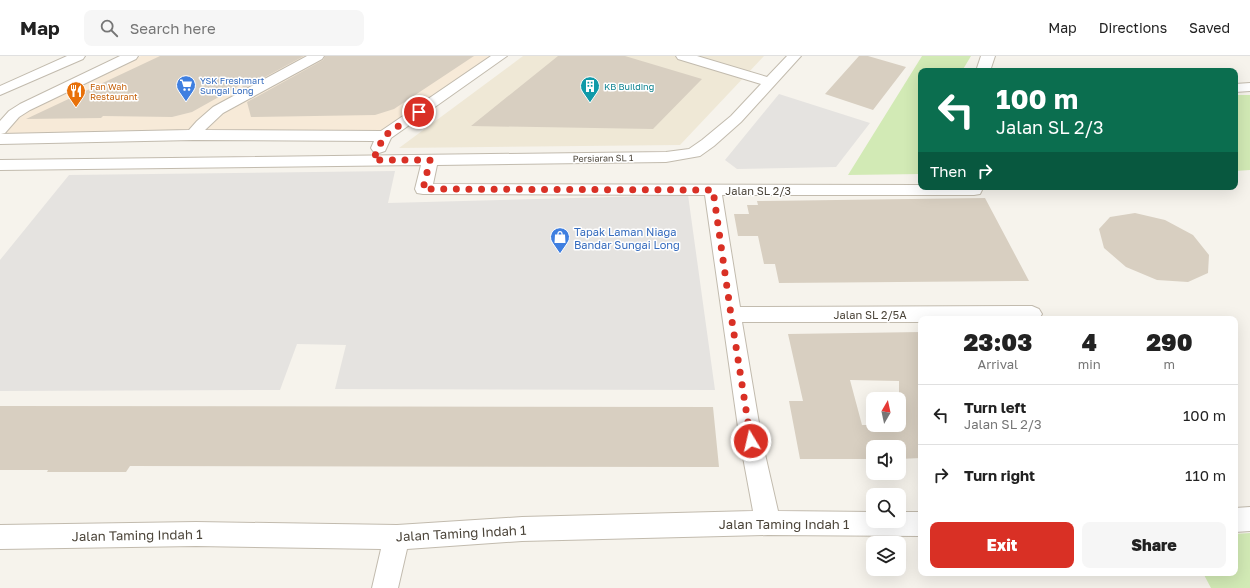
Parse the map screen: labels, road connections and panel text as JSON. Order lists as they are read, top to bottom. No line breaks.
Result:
{"streets":{"street":["Persiaran SL 1","Jalan SL 2/3","Jalan SL 2/5A","Jalan Taming Indah 1"]},"crossings":[["Persiaran SL 1","Jalan SL 2/3"]],"places":{"supermarket":["YSK Freshmart Sungai Long"],"building":["KB Building"],"restaurant":["Fan Wah Restaurant"],"shop":["Tapak Laman Niaga Bandar Sungai Long"]},"north":"top","page":{"header":"Map","search":"Search here","nav":["Map","Directions","Saved"],"turn":["100 m","Jalan SL 2/3"],"then":"Then","eta":["23:03","Arrival","4","min","290","m"],"list":[{"name":"Turn left","note":"Jalan SL 2/3","value":"100 m"},{"name":"Turn right","value":"110 m"}],"buttons":["Exit","Share"]}}
